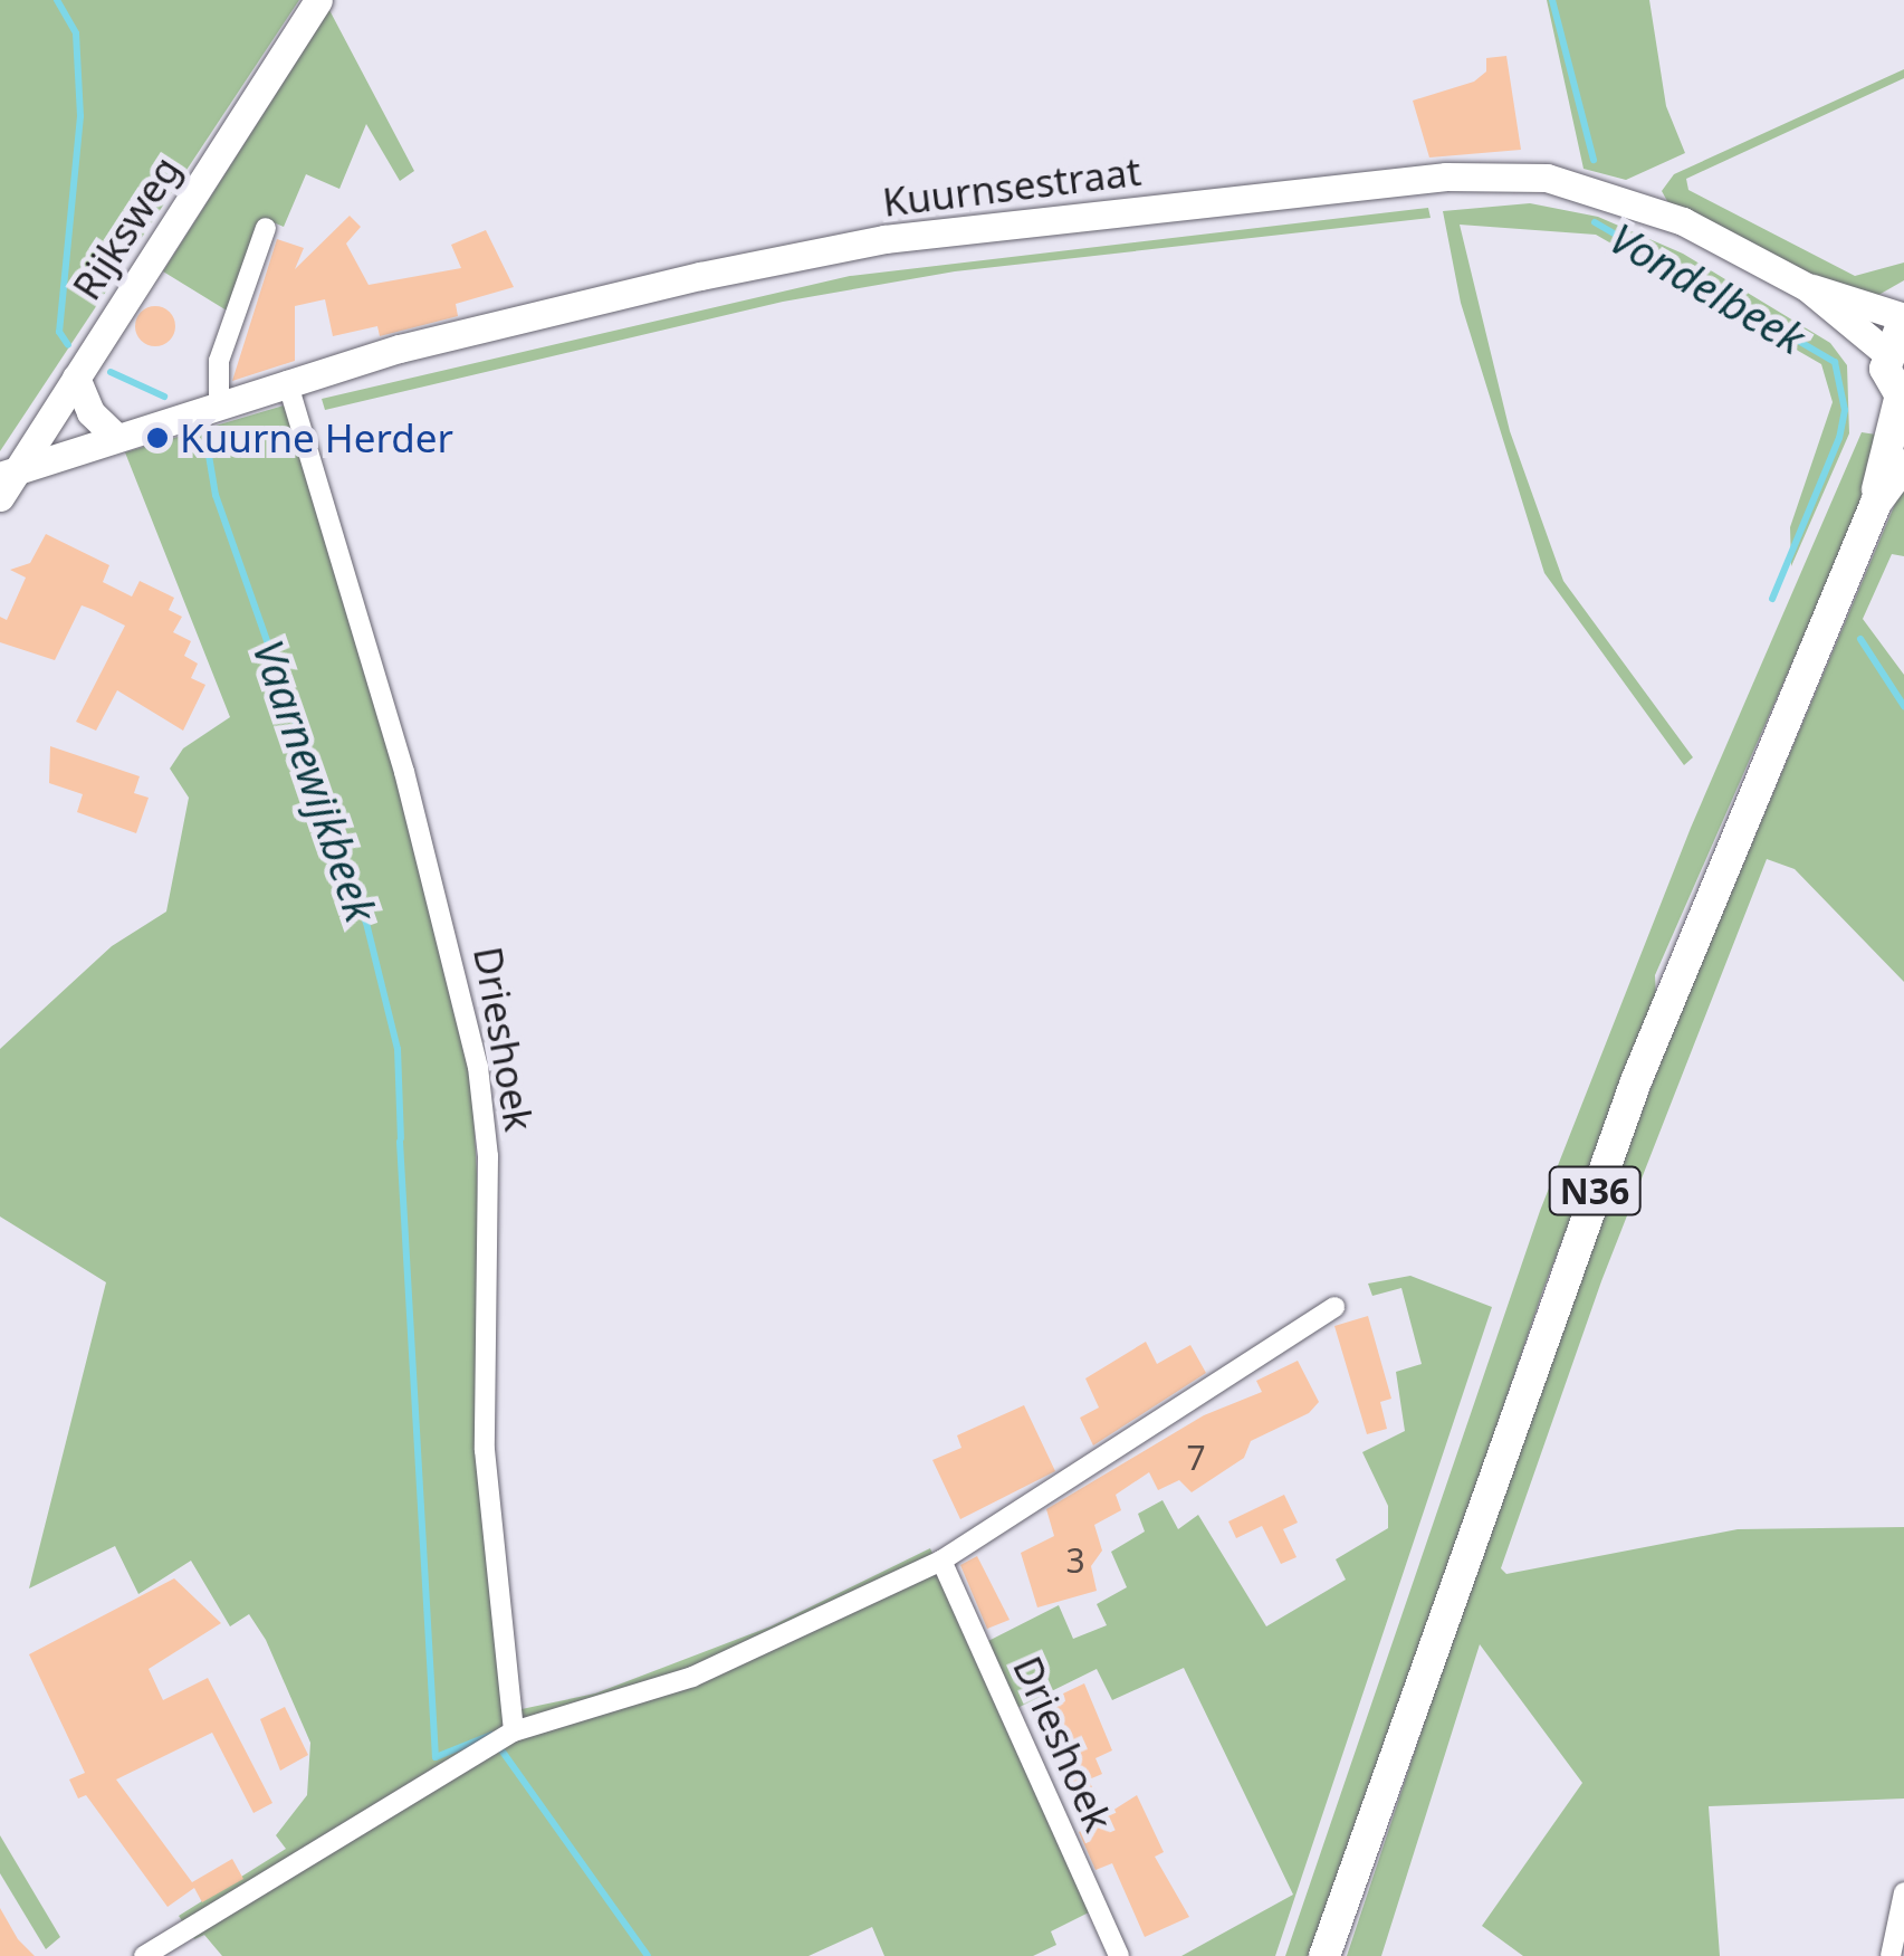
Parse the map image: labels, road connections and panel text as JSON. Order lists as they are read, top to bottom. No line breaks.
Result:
{"streets":{"main road":["N36"],"street":["Kuurnsestraat","Rijksweg","Drieshoek"]},"crossings":[["Kuurnsestraat","Rijksweg"],["Kuurnsestraat","Drieshoek"],["Kuurnsestraat","N36"]],"water":["Vondelbeek","Vaarnewijkbeek"],"places":["Kuurne Herder"],"house_numbers":["7","3"]}
